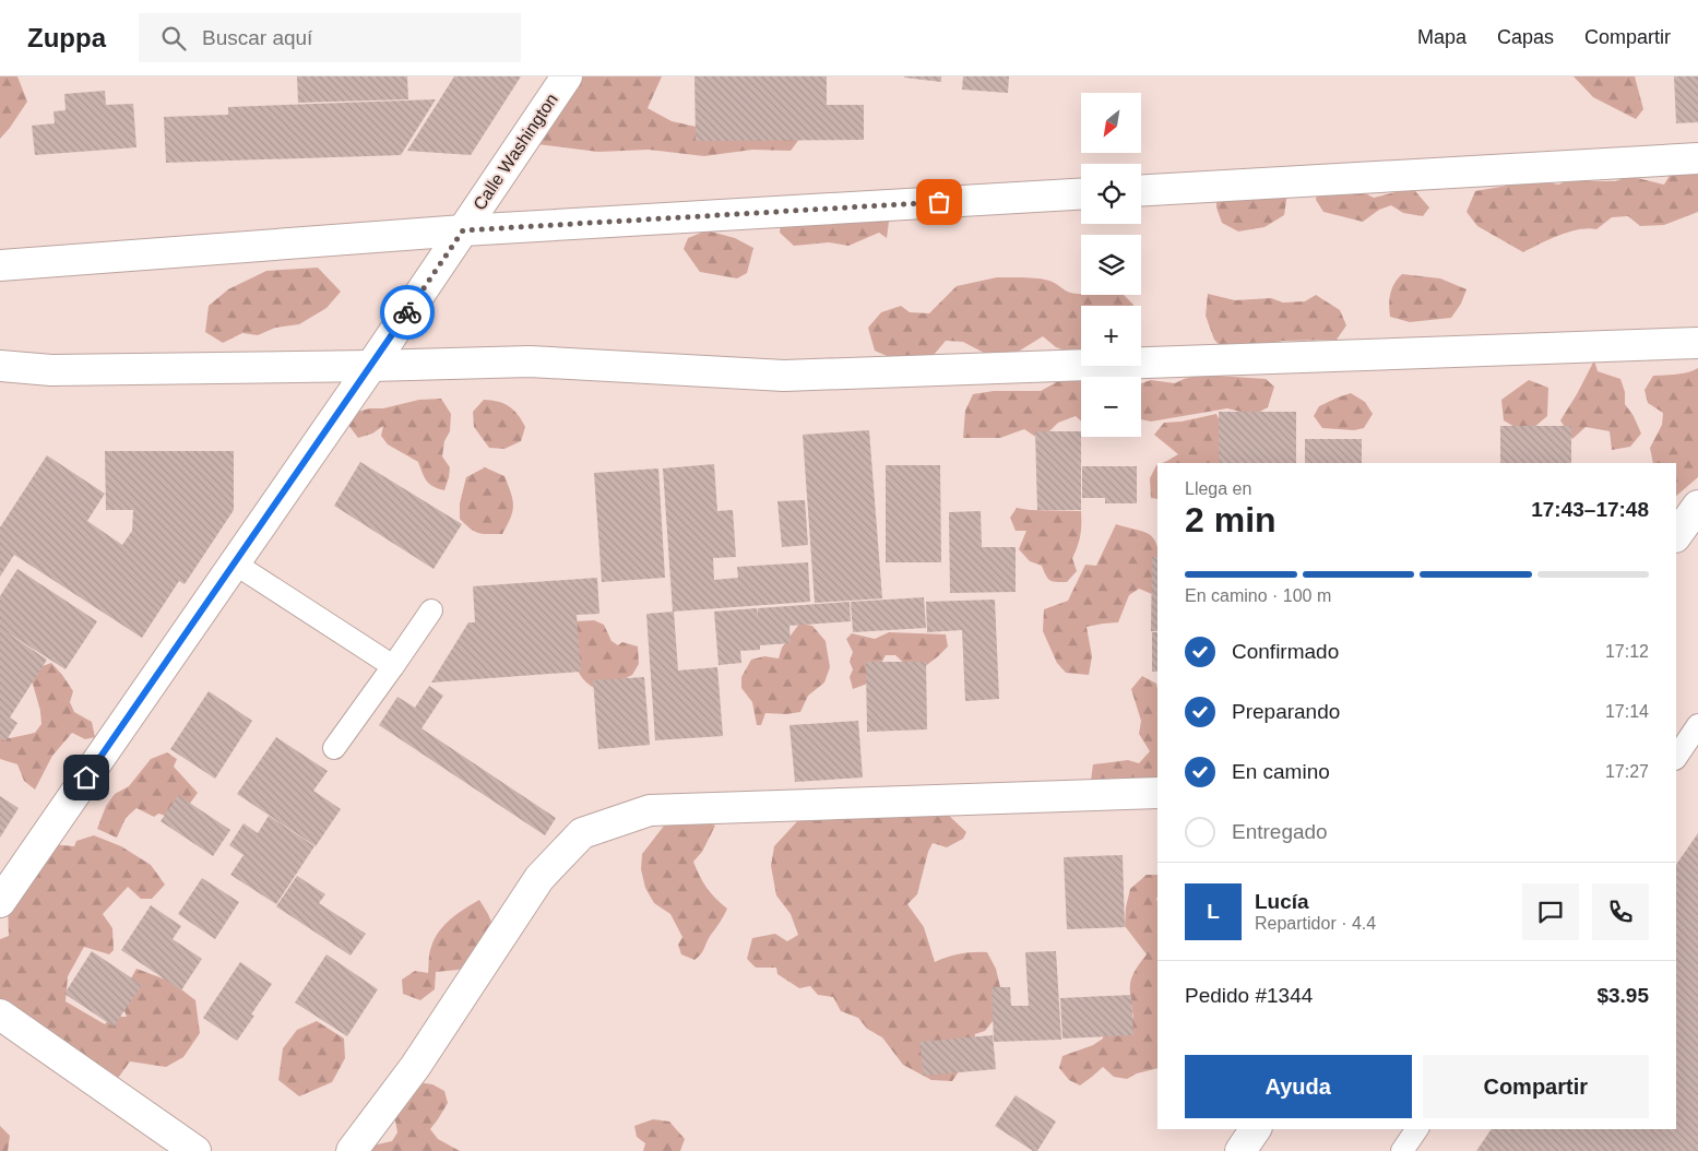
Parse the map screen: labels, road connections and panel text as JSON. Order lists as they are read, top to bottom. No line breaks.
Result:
{"streets":{"street":["Calle Washington"]},"north":"bottom left","page":{"header":"Zuppa","search":"Buscar aquí","nav":["Mapa","Capas","Compartir"],"map_buttons":["+","−"],"heading":["2 min","Llega en","17:43–17:48"],"panel":["Lucía","Repartidor · 4.4","Pedido #1344","$3.95"],"bar":"En camino · 100 m","list":[["Confirmado","17:12"],["Preparando","17:14"],["En camino","17:27"],"Entregado"],"round":"L","buttons":["Ayuda","Compartir"]}}
